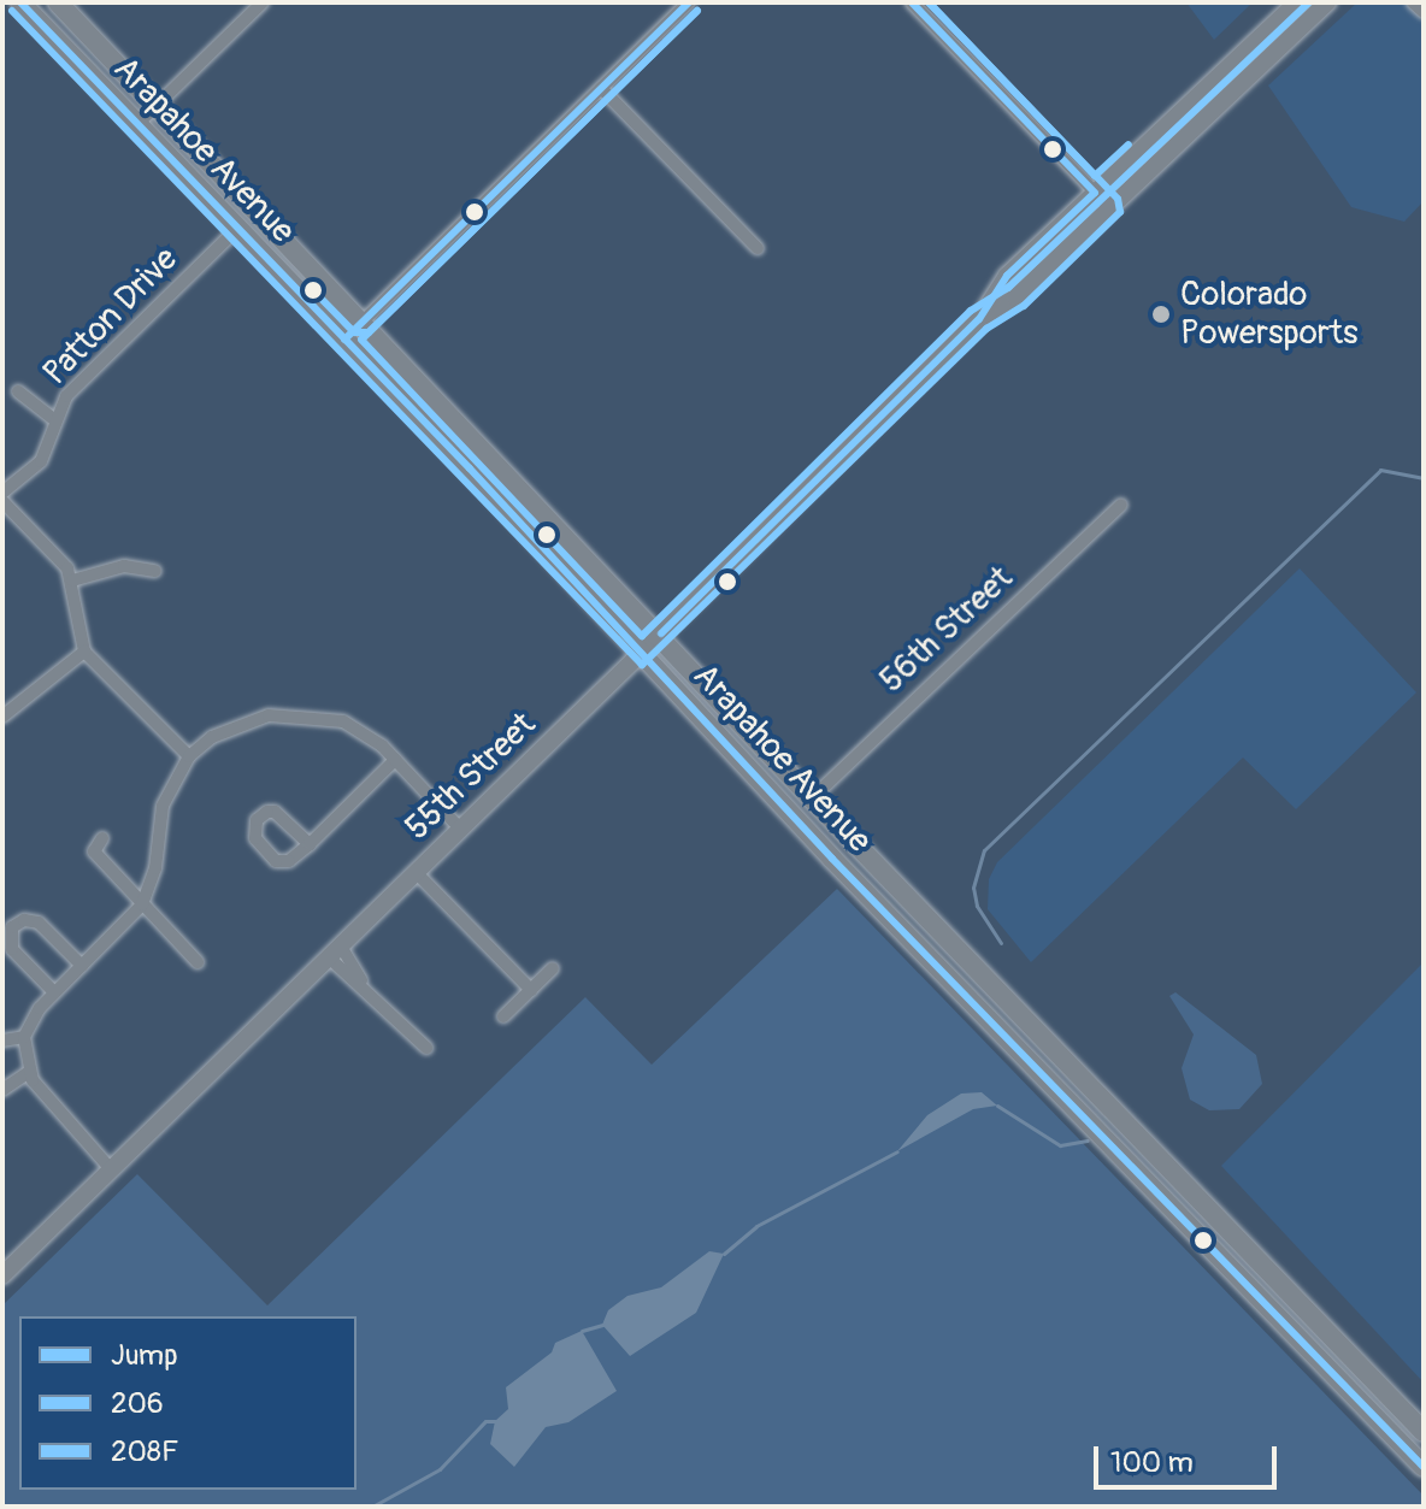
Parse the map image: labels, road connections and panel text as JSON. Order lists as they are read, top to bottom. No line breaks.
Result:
{"streets":{"main road":["Arapahoe Avenue","55th Street"],"street":["Patton Drive","56th Street"]},"crossings":[["Arapahoe Avenue","Patton Drive"],["Arapahoe Avenue","56th Street"],["Arapahoe Avenue","55th Street"]],"places":["Colorado Powersports"],"lines":["transit line Jump","transit line 206","transit line 208F"],"legend":["Jump","206","208F"],"scale_bar":"100 m"}
